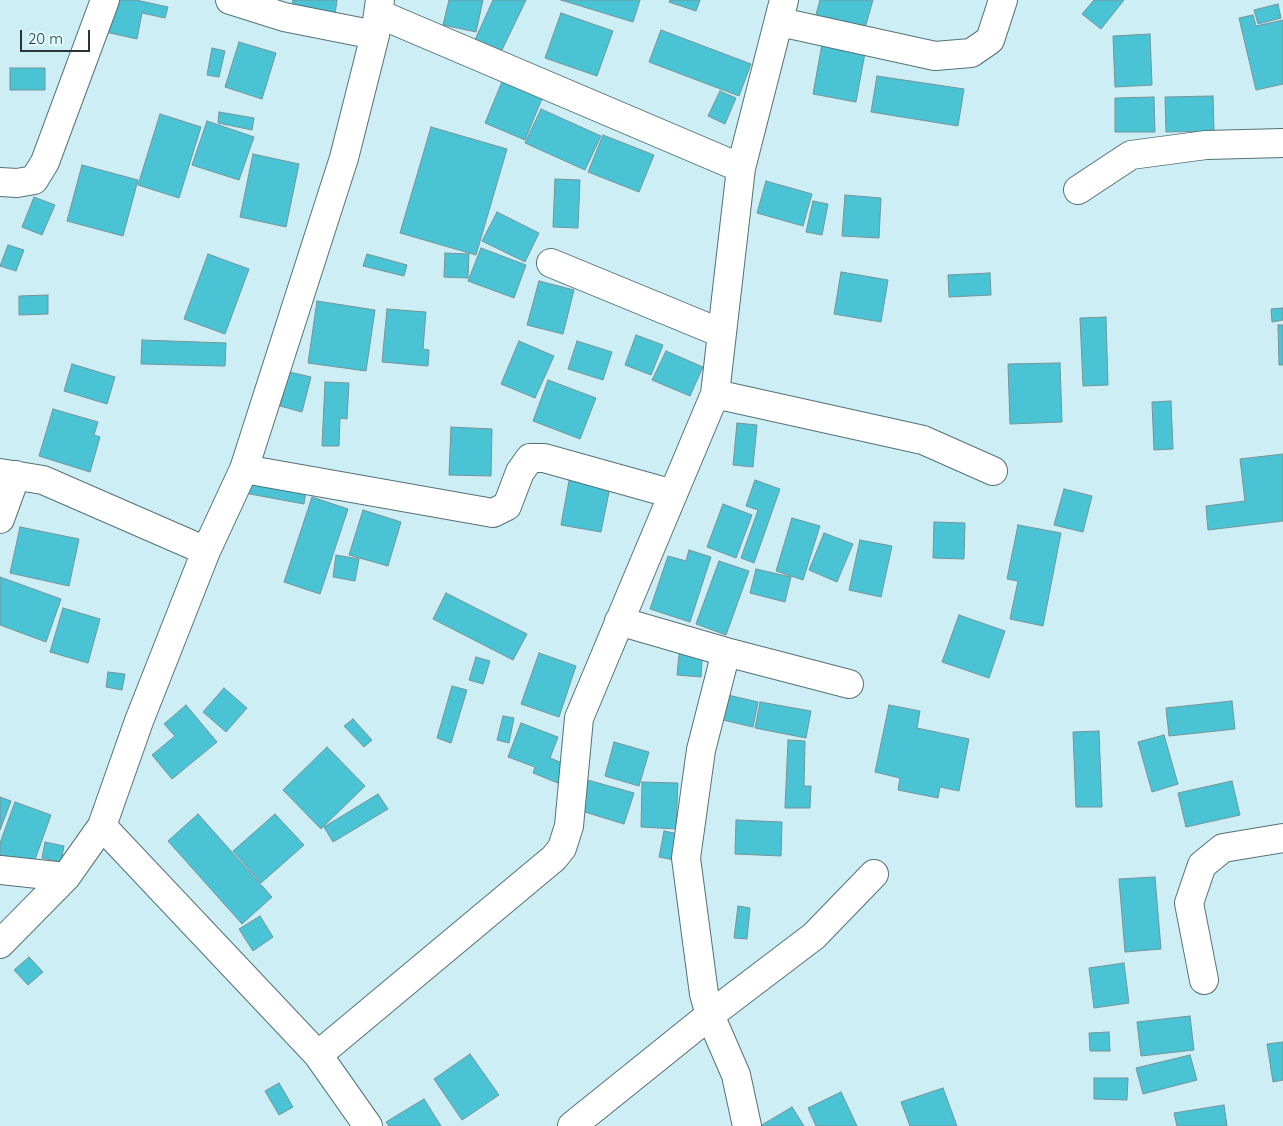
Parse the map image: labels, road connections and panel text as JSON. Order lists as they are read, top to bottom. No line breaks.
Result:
{"scale_bar":"20 m"}
